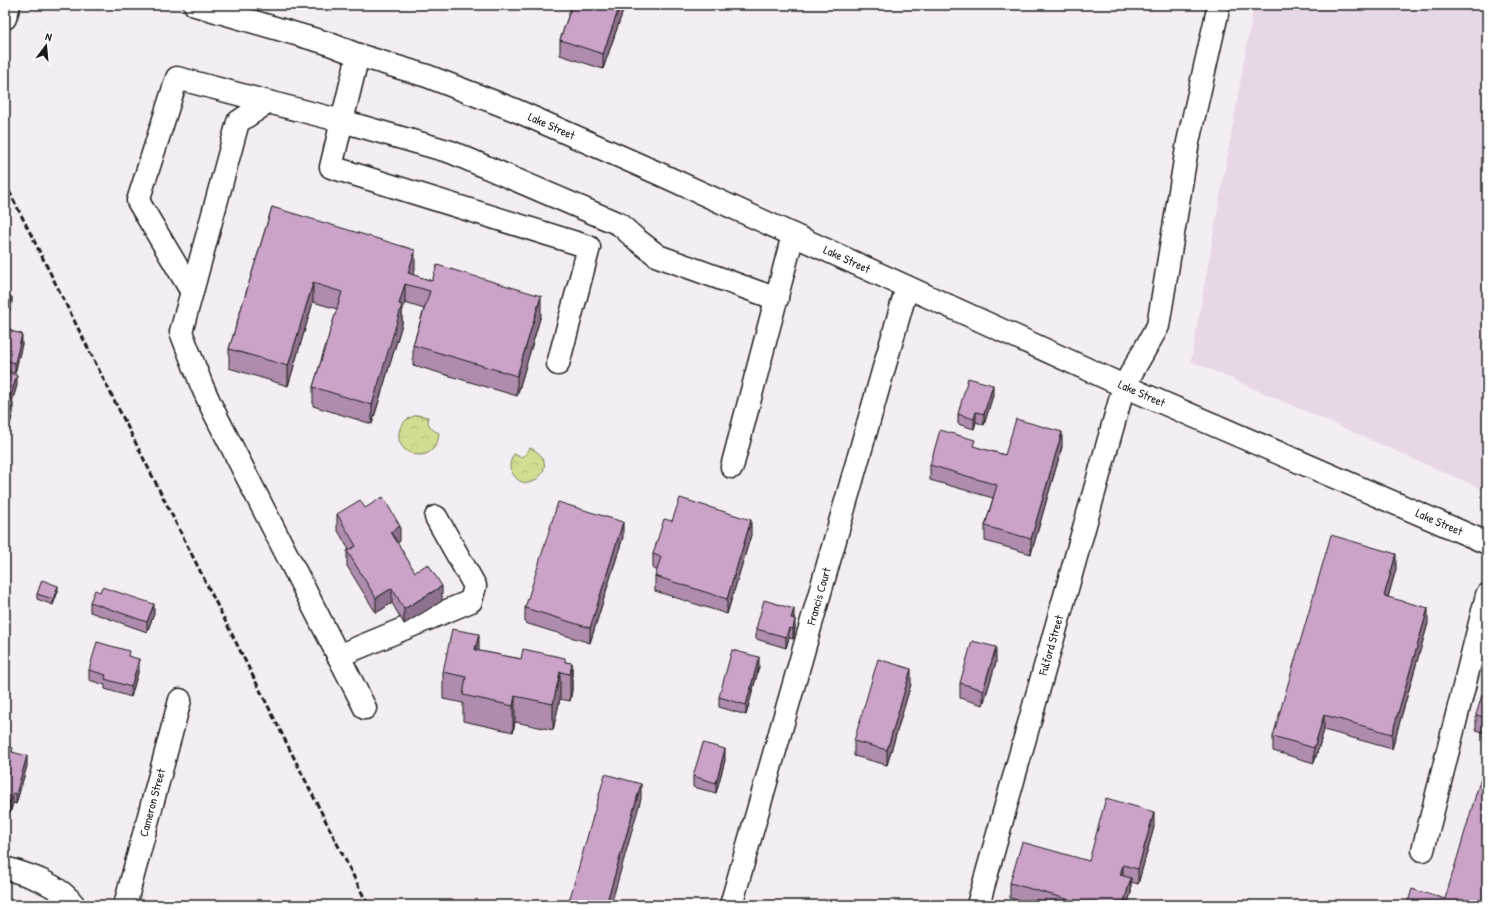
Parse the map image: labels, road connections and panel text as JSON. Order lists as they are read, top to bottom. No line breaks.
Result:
{"streets":{"street":["Lake Street","Francis Court","Fulford Street","Cameron Street"]},"crossings":[["Lake Street","Francis Court"],["Lake Street","Fulford Street"]],"north":"top"}
